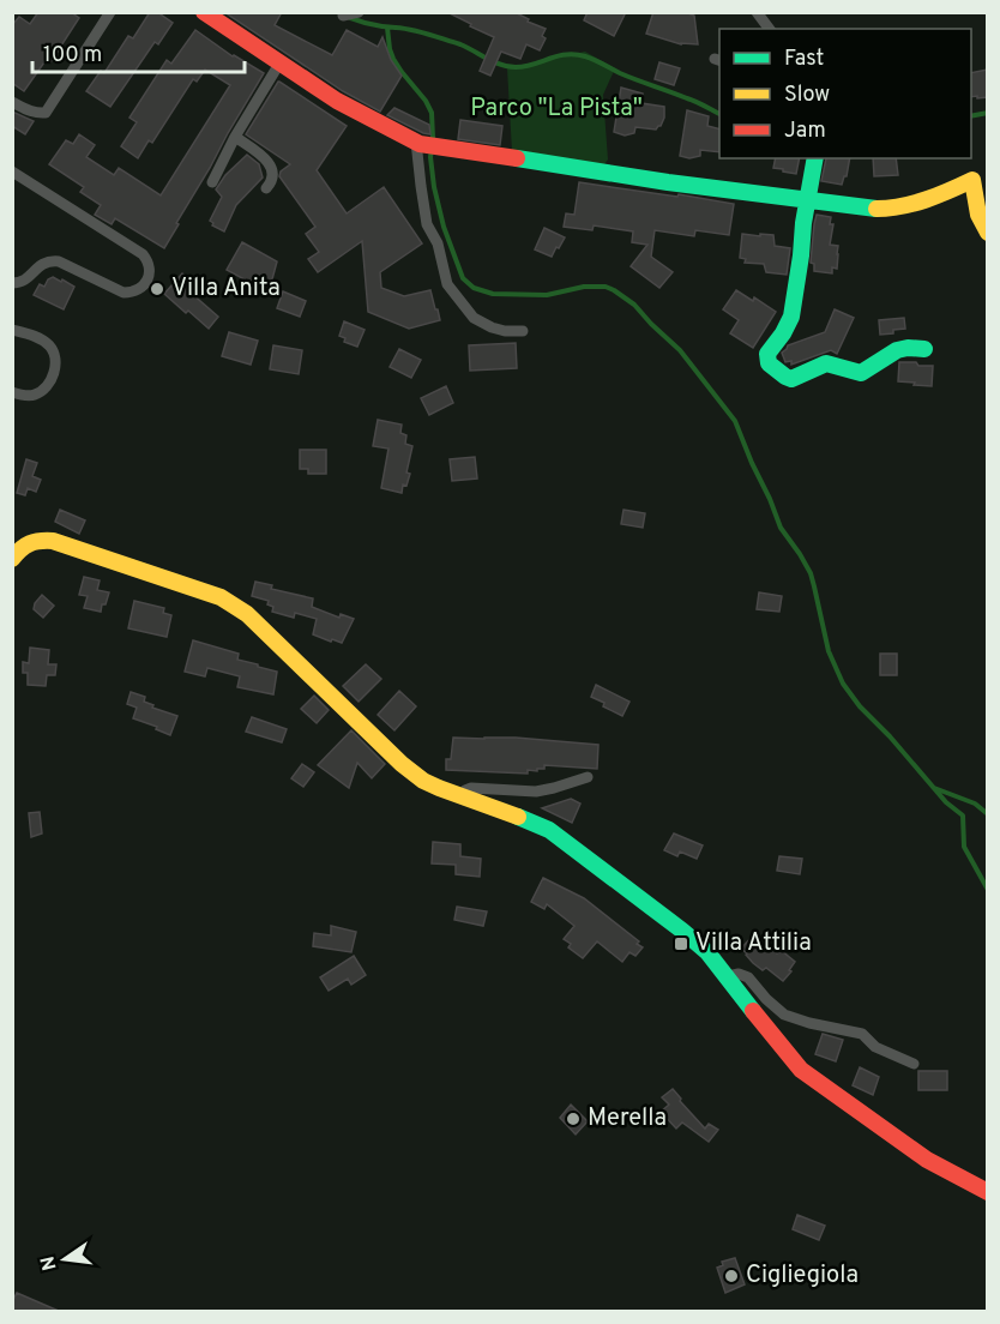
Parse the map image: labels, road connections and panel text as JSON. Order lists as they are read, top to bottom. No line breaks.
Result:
{"parks":["Parco \"La Pista\""],"places":{"other":["Villa Anita","Merella","Cigliegiola"],"transit":["Villa Attilia"]},"legend":["Fast","Slow","Jam"],"scale_bar":"100 m","north":"left"}
